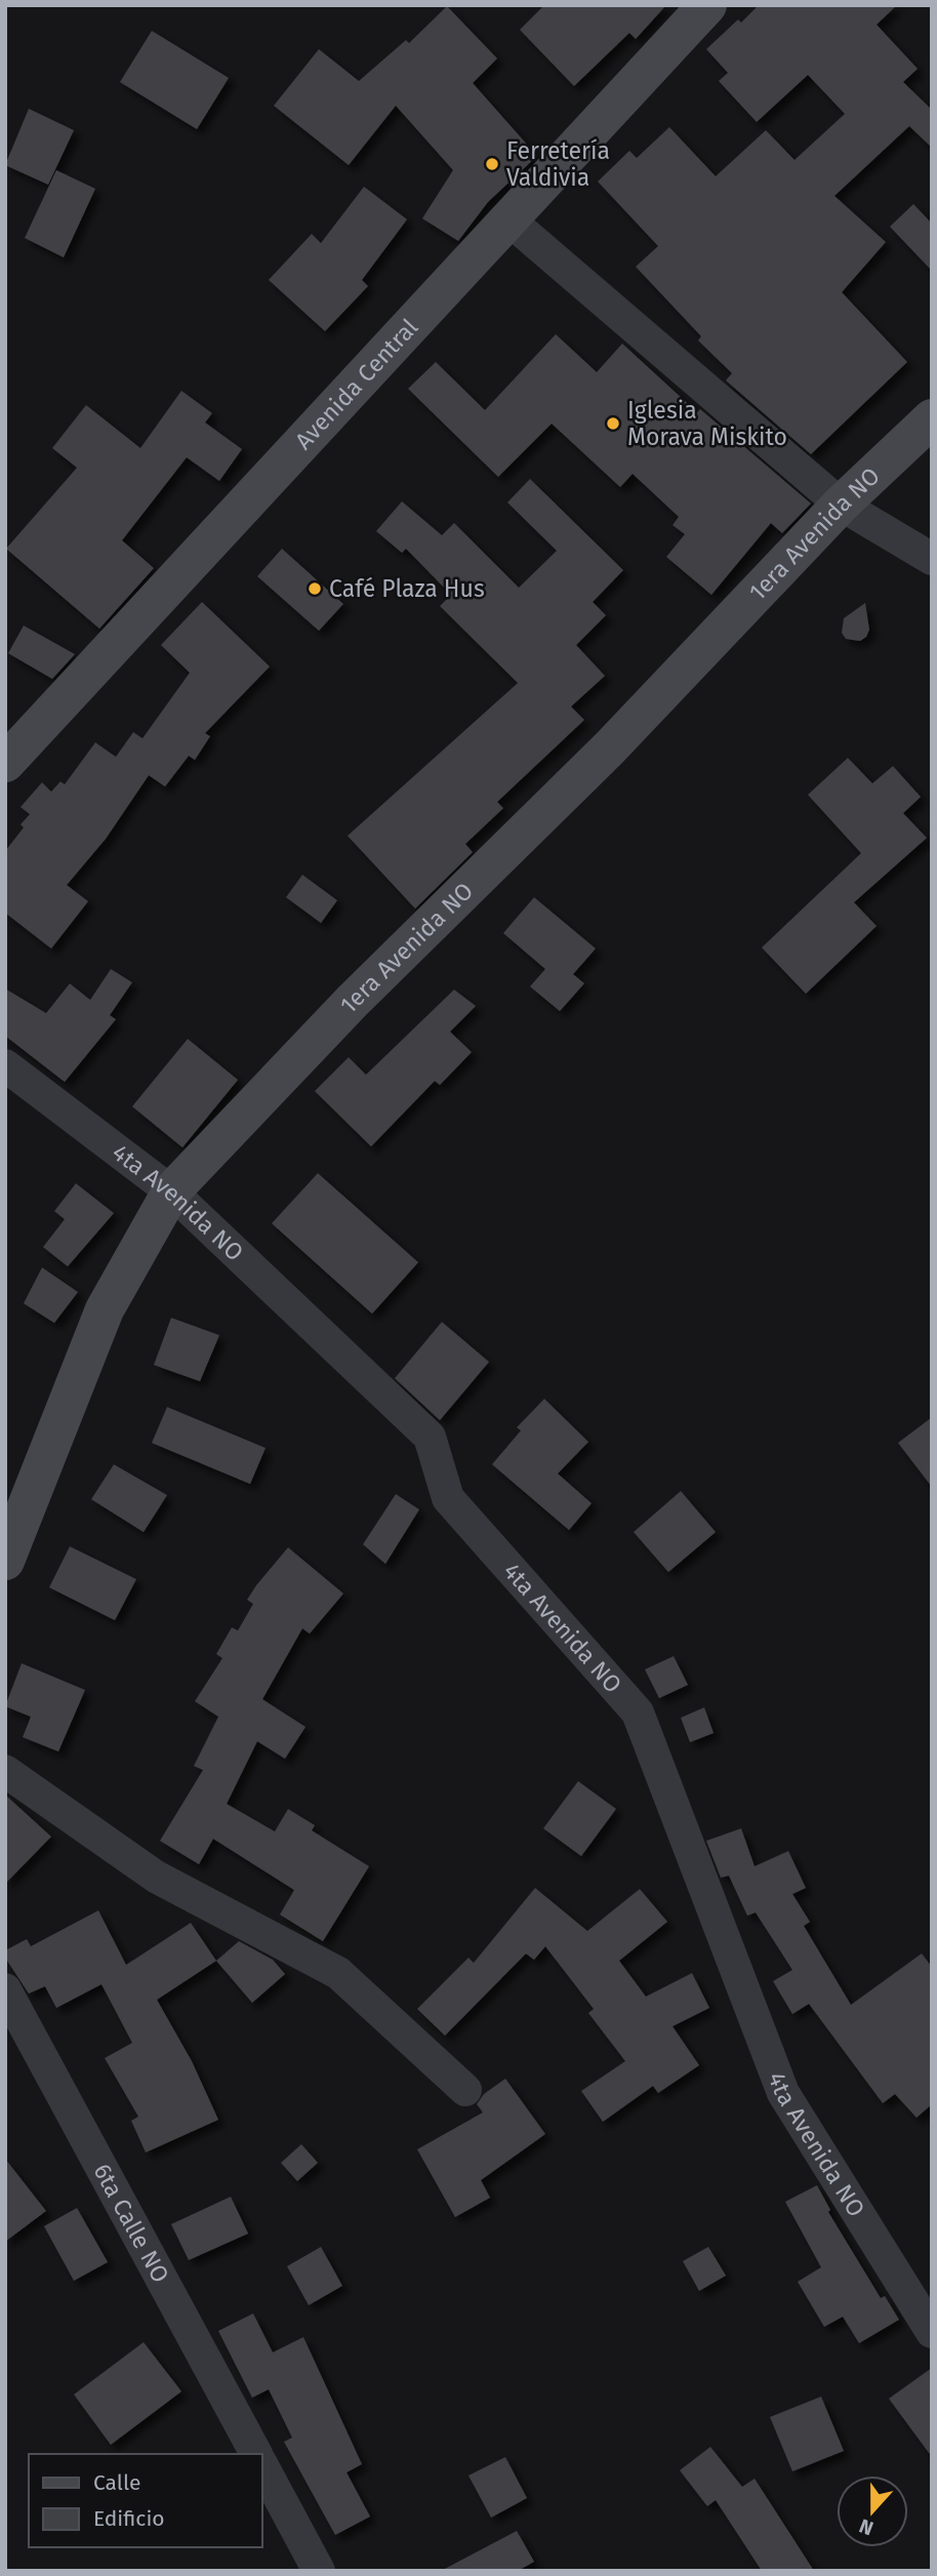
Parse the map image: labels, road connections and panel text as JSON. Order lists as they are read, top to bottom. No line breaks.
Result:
{"streets":{"street":["Avenida Central","1era Avenida NO","4ta Avenida NO","6ta Calle NO"]},"crossings":[["1era Avenida NO","4ta Avenida NO"]],"places":["Ferretería Valdivia","Iglesia Morava Miskito","Café Plaza Hus"],"legend":["Calle","Edificio"],"north":"bottom"}
